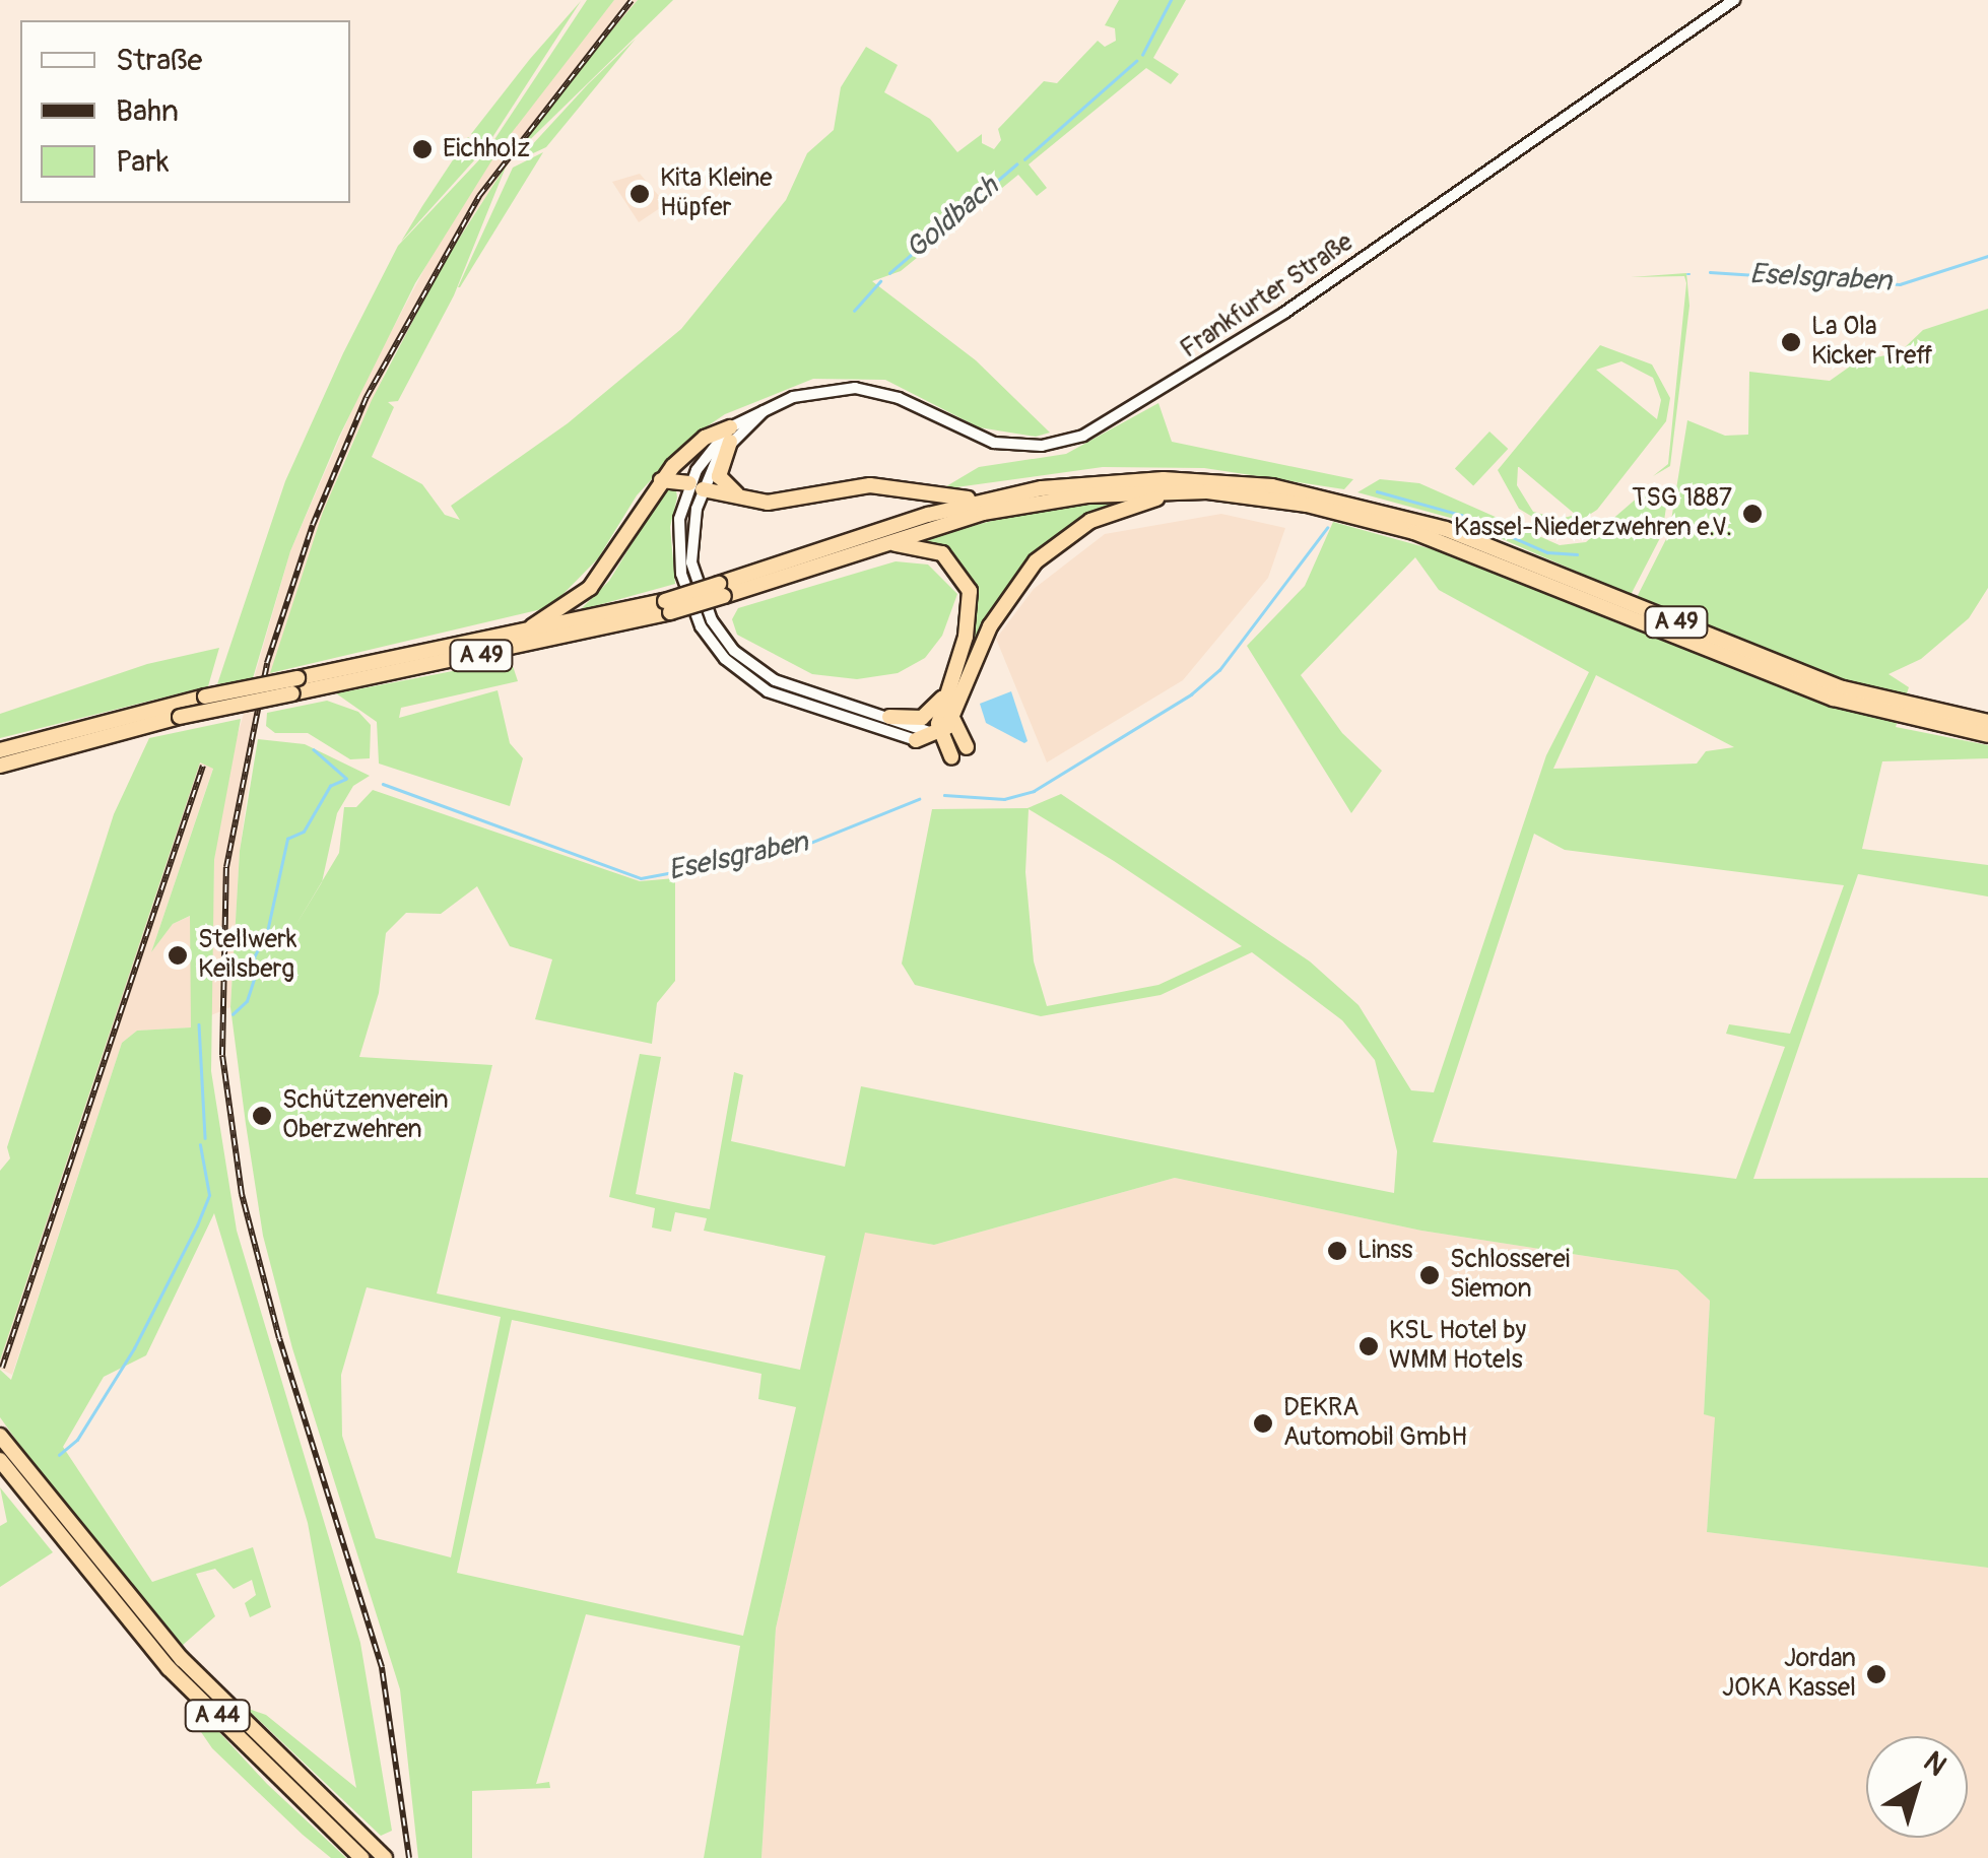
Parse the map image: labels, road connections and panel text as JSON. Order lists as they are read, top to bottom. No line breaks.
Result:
{"streets":{"highway":["A 49","A 44"],"main road":["Frankfurter Straße"]},"water":["Goldbach","Eselsgraben"],"places":["Eichholz","Kita Kleine Hüpfer","La Ola Kicker Treff","TSG 1887 Kassel-Niederzwehren e.V.","Stellwerk Keilsberg","Schützenverein Oberzwehren","Linss","Schlosserei Siemon","KSL Hotel by WMM Hotels","DEKRA Automobil GmbH","Jordan JOKA Kassel"],"legend":["Straße","Bahn","Park"],"north":"top right"}
